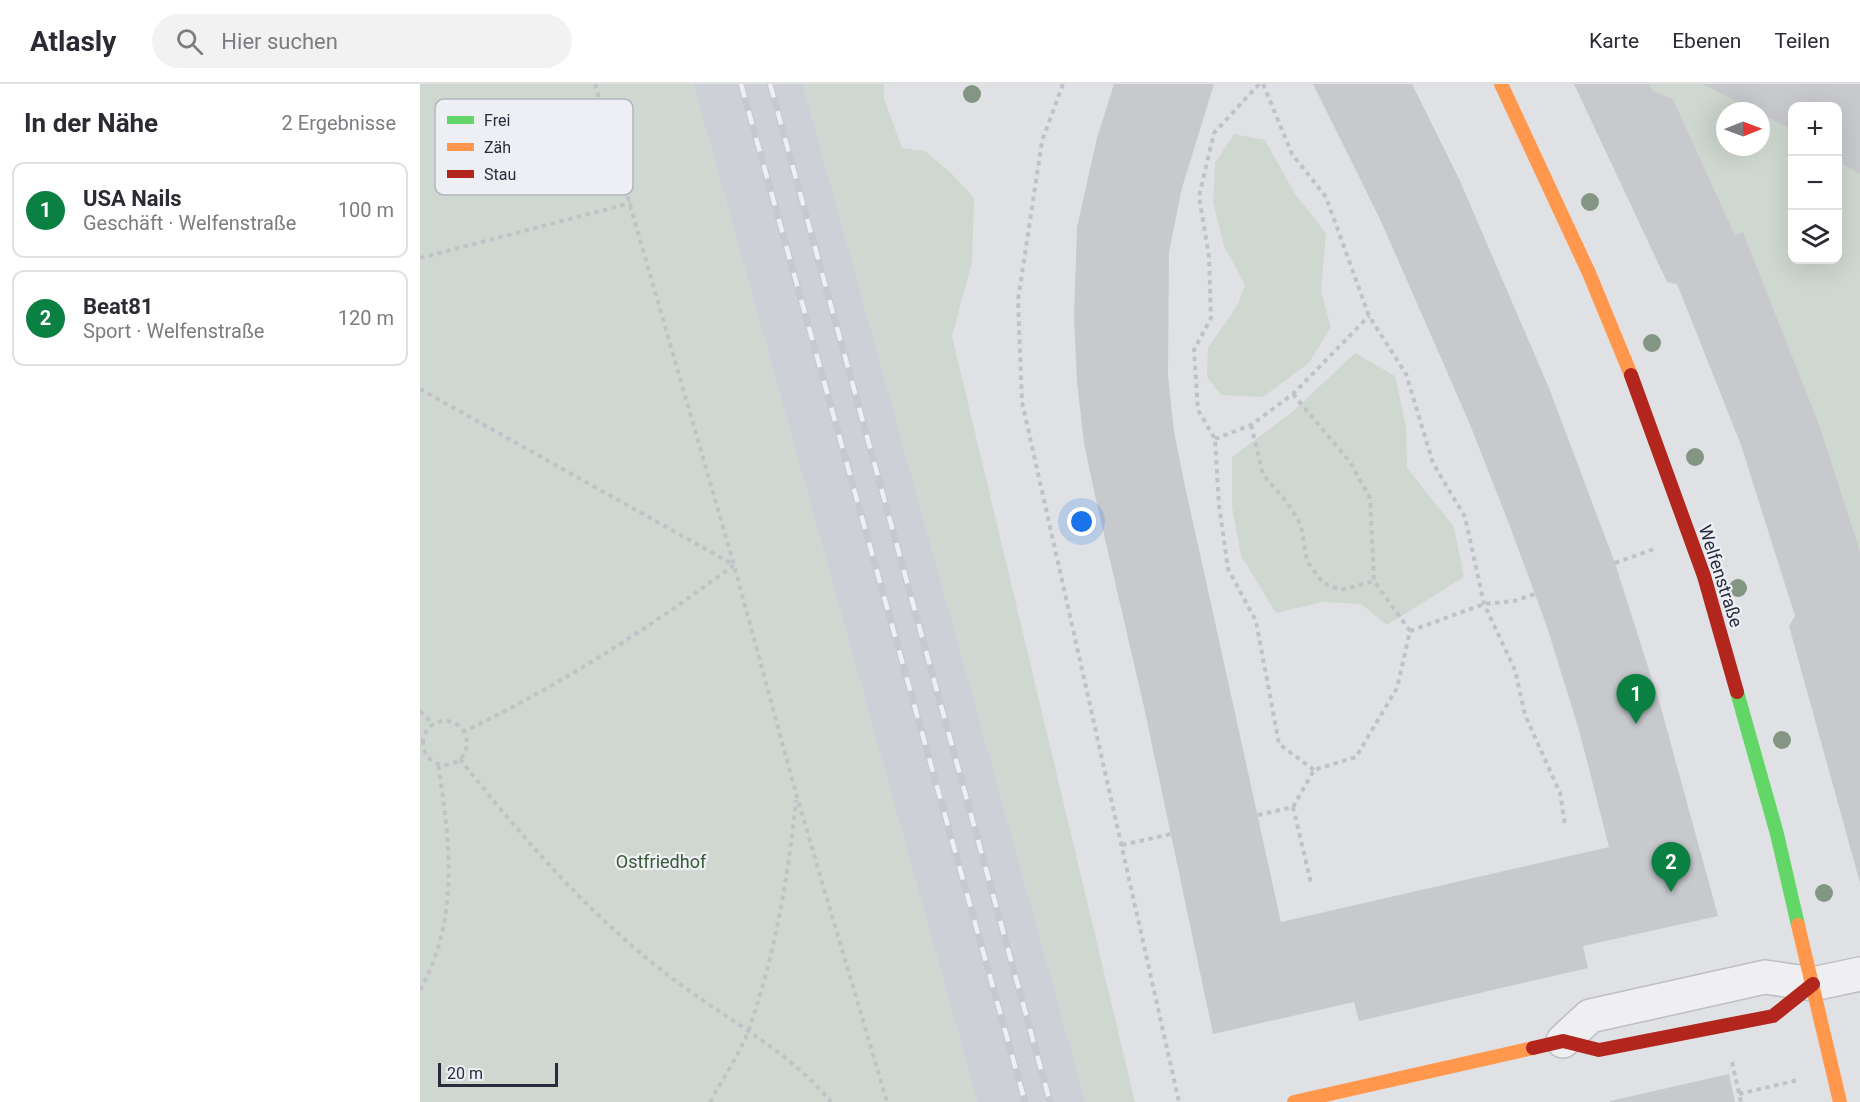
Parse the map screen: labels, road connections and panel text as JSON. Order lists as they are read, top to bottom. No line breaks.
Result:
{"streets":{"street":["Welfenstraße"]},"parks":["Ostfriedhof"],"legend":["Frei","Zäh","Stau"],"scale_bar":"20 m","north":"right","page":{"header":"Atlasly","search":"Hier suchen","nav":["Karte","Ebenen","Teilen"],"heading":["In der Nähe","2 Ergebnisse"],"map_buttons":["+","−"],"list":[{"mark":"1","name":"USA Nails","note":"Geschäft · Welfenstraße","value":"100 m"},{"mark":"2","name":"Beat81","note":"Sport · Welfenstraße","value":"120 m"}],"pins":["1","2"],"scale":"20 m"}}
